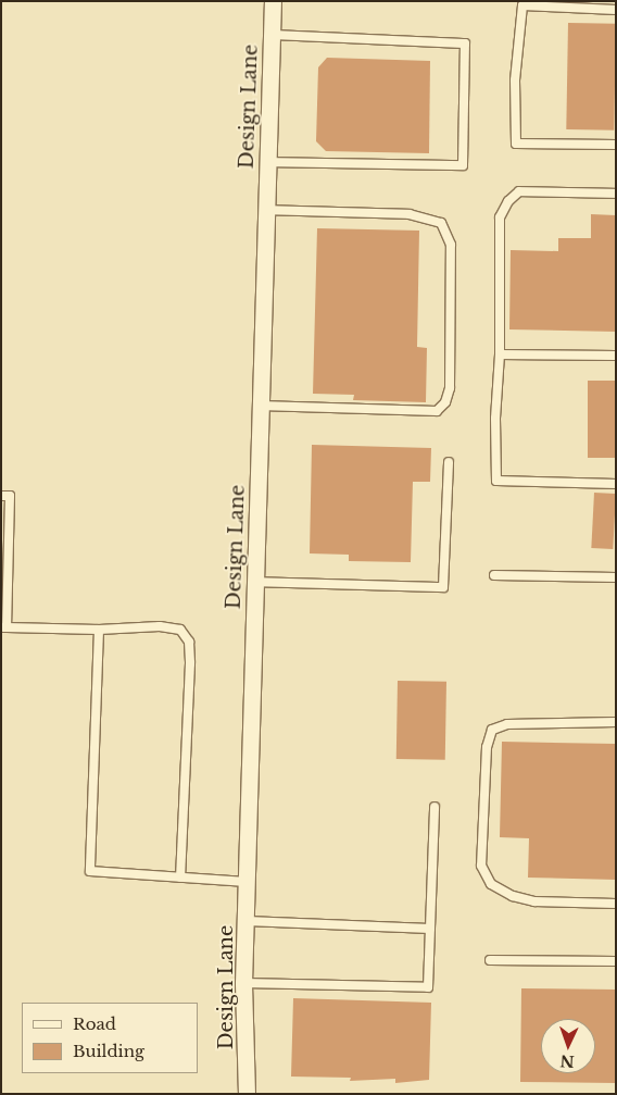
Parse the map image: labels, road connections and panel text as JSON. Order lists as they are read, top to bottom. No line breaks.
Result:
{"streets":{"street":["Design Lane"]},"legend":["Road","Building"],"north":"bottom"}
